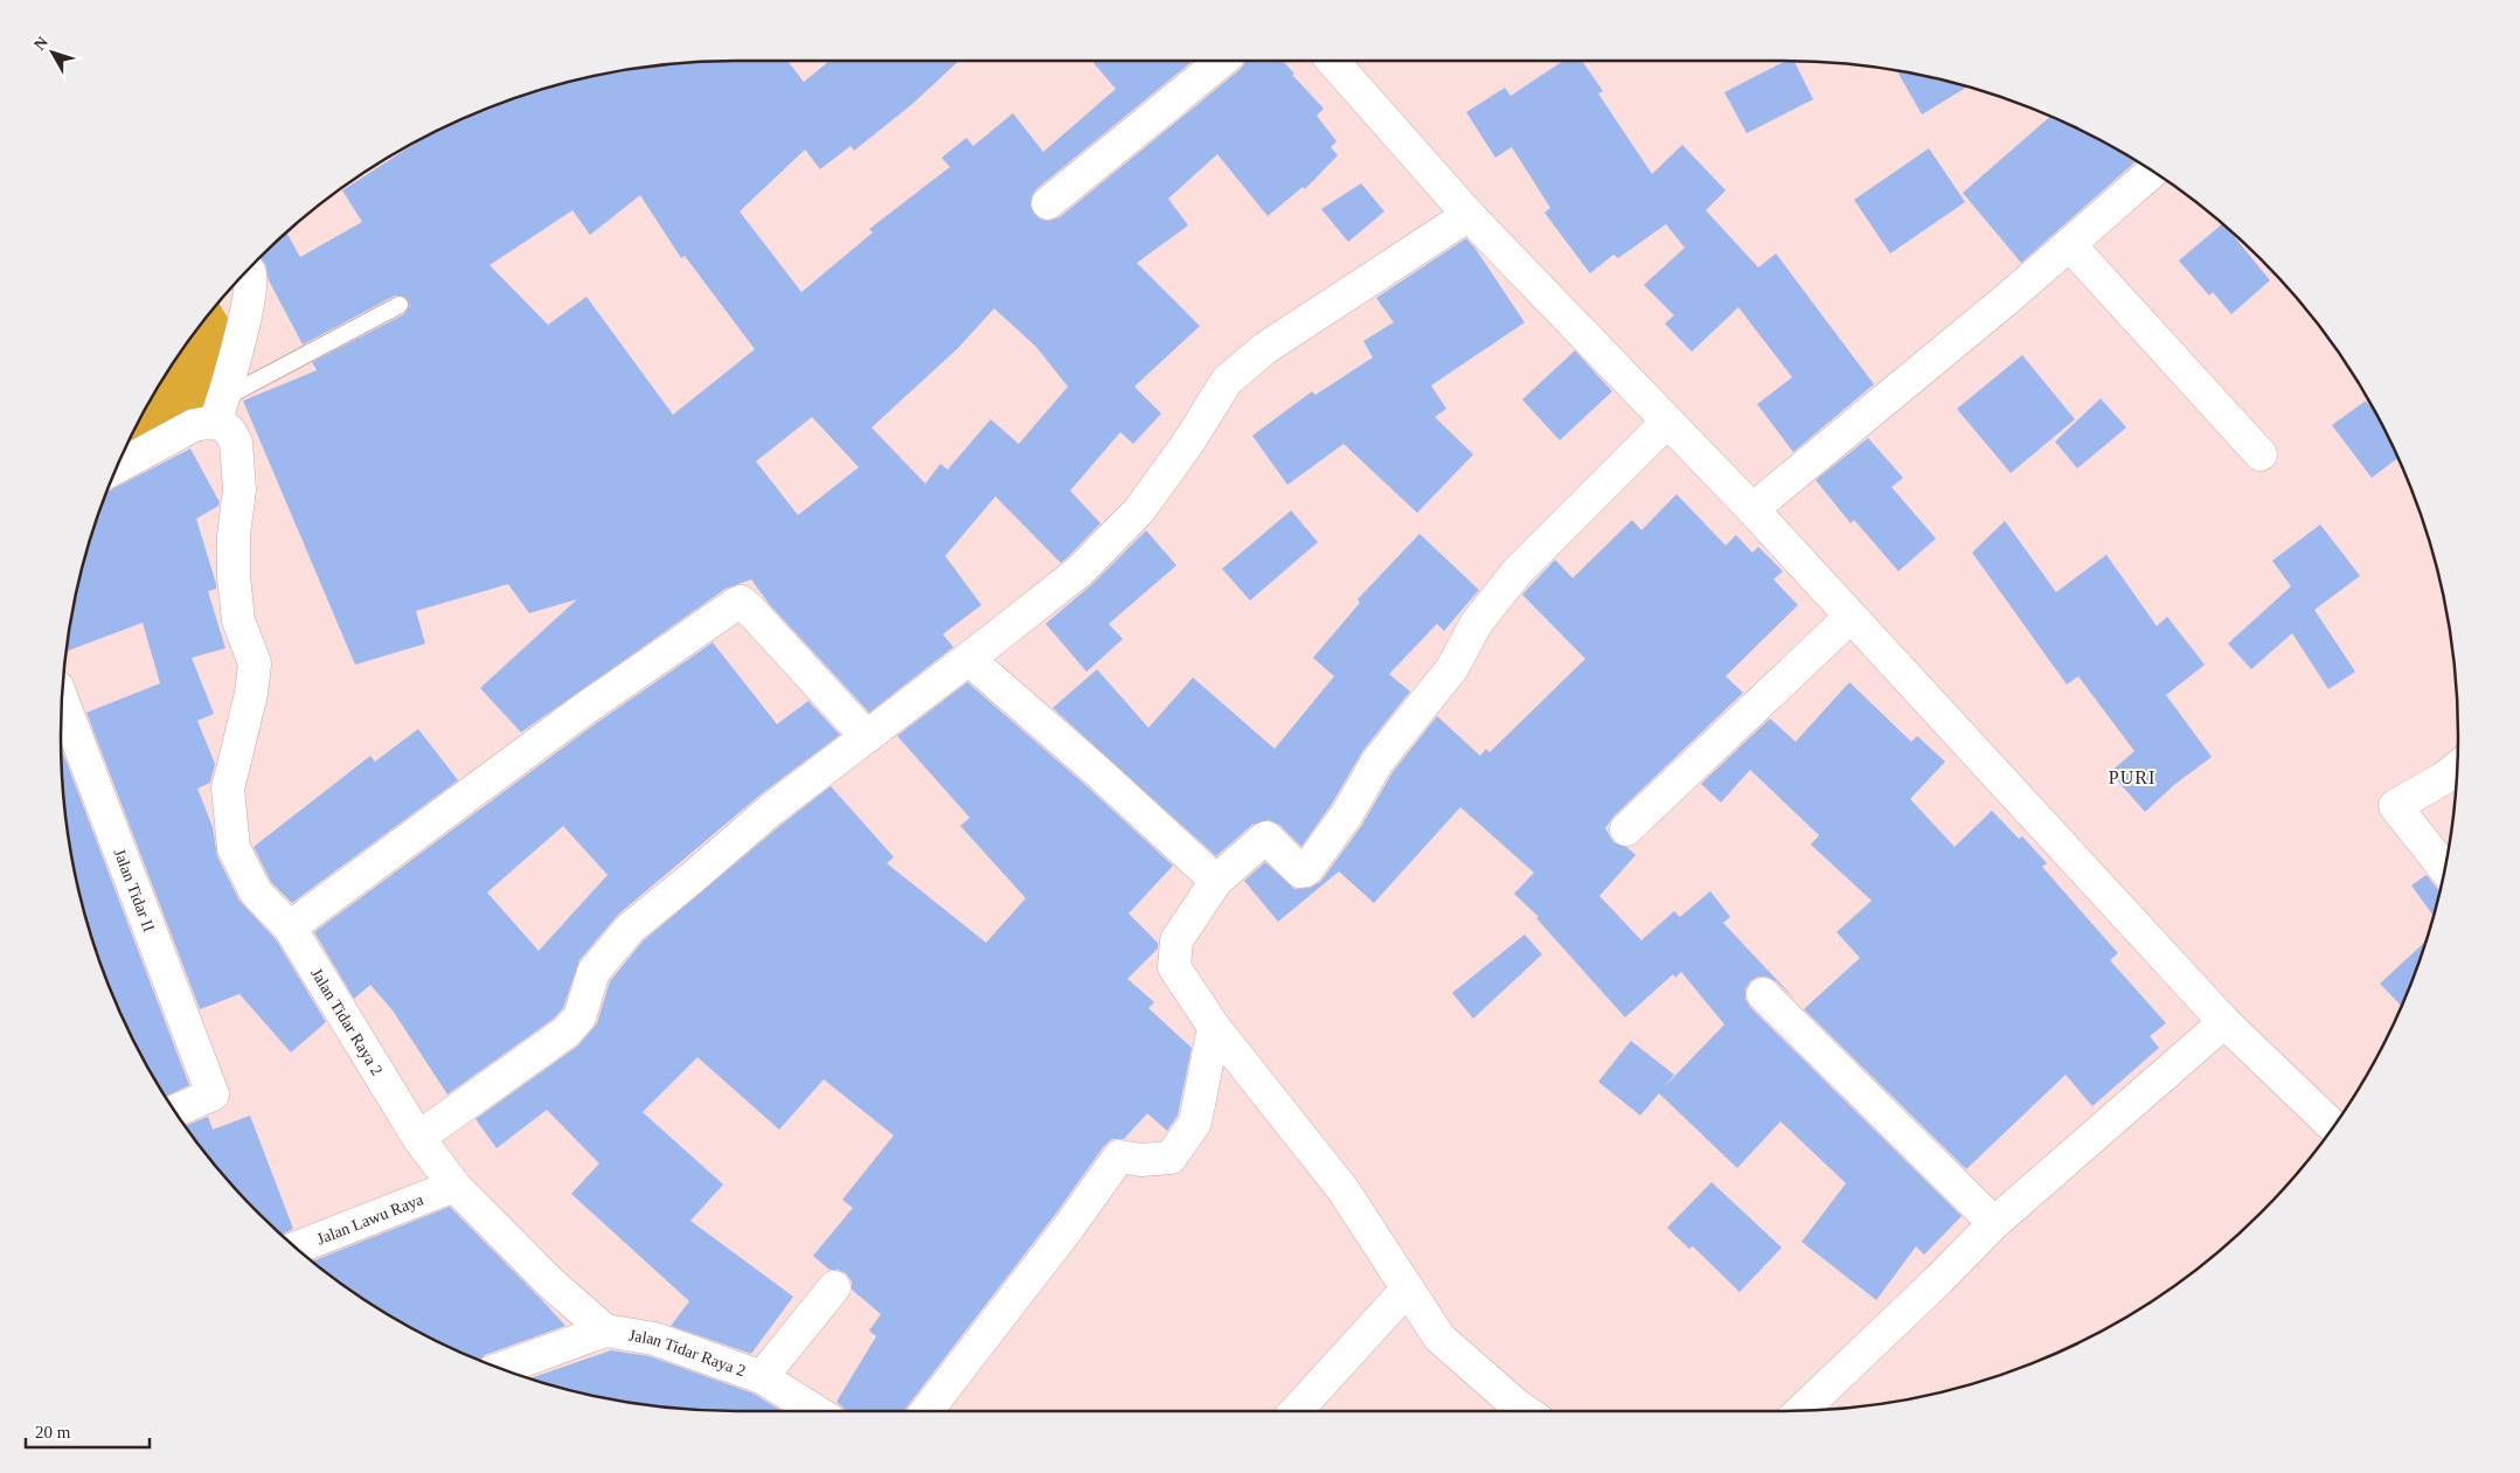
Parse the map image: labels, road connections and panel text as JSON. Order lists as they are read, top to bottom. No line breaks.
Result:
{"streets":{"street":["Jalan Tidar II","Jalan Tidar Raya 2","Jalan Lawu Raya"]},"crossings":[["Jalan Tidar Raya 2","Jalan Lawu Raya"]],"districts":["PURI"],"scale_bar":"20 m","north":"top left"}
